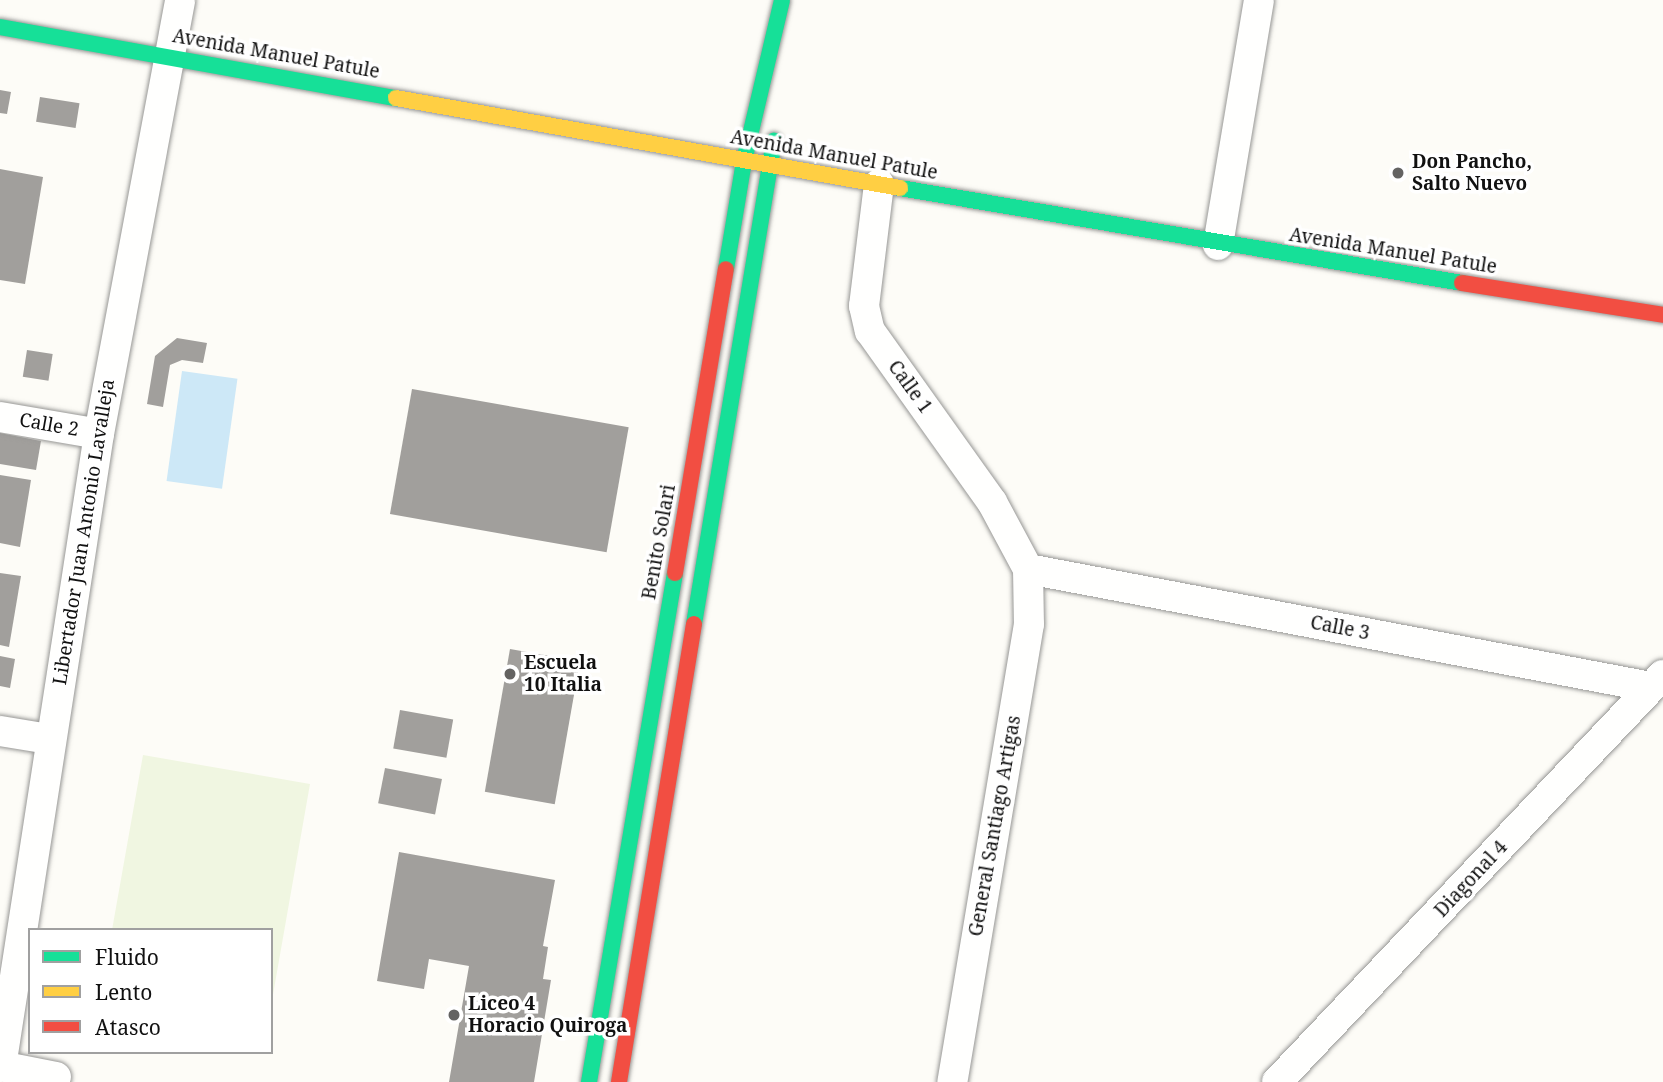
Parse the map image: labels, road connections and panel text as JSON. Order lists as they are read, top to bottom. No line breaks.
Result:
{"streets":{"street":["Avenida Manuel Patule","Calle 1","Calle 2","Libertador Juan Antonio Lavalleja","Benito Solari","Calle 3","General Santiago Artigas","Diagonal 4"]},"crossings":[["Avenida Manuel Patule","Calle 1"],["Avenida Manuel Patule","Libertador Juan Antonio Lavalleja"],["Avenida Manuel Patule","Benito Solari"],["Calle 1","Calle 3"],["Calle 1","General Santiago Artigas"],["Calle 2","Libertador Juan Antonio Lavalleja"],["Calle 3","General Santiago Artigas"],["Calle 3","Diagonal 4"]],"places":["Don Pancho, Salto Nuevo","Escuela 10 Italia","Liceo 4 Horacio Quiroga"],"legend":["Fluido","Lento","Atasco"]}
